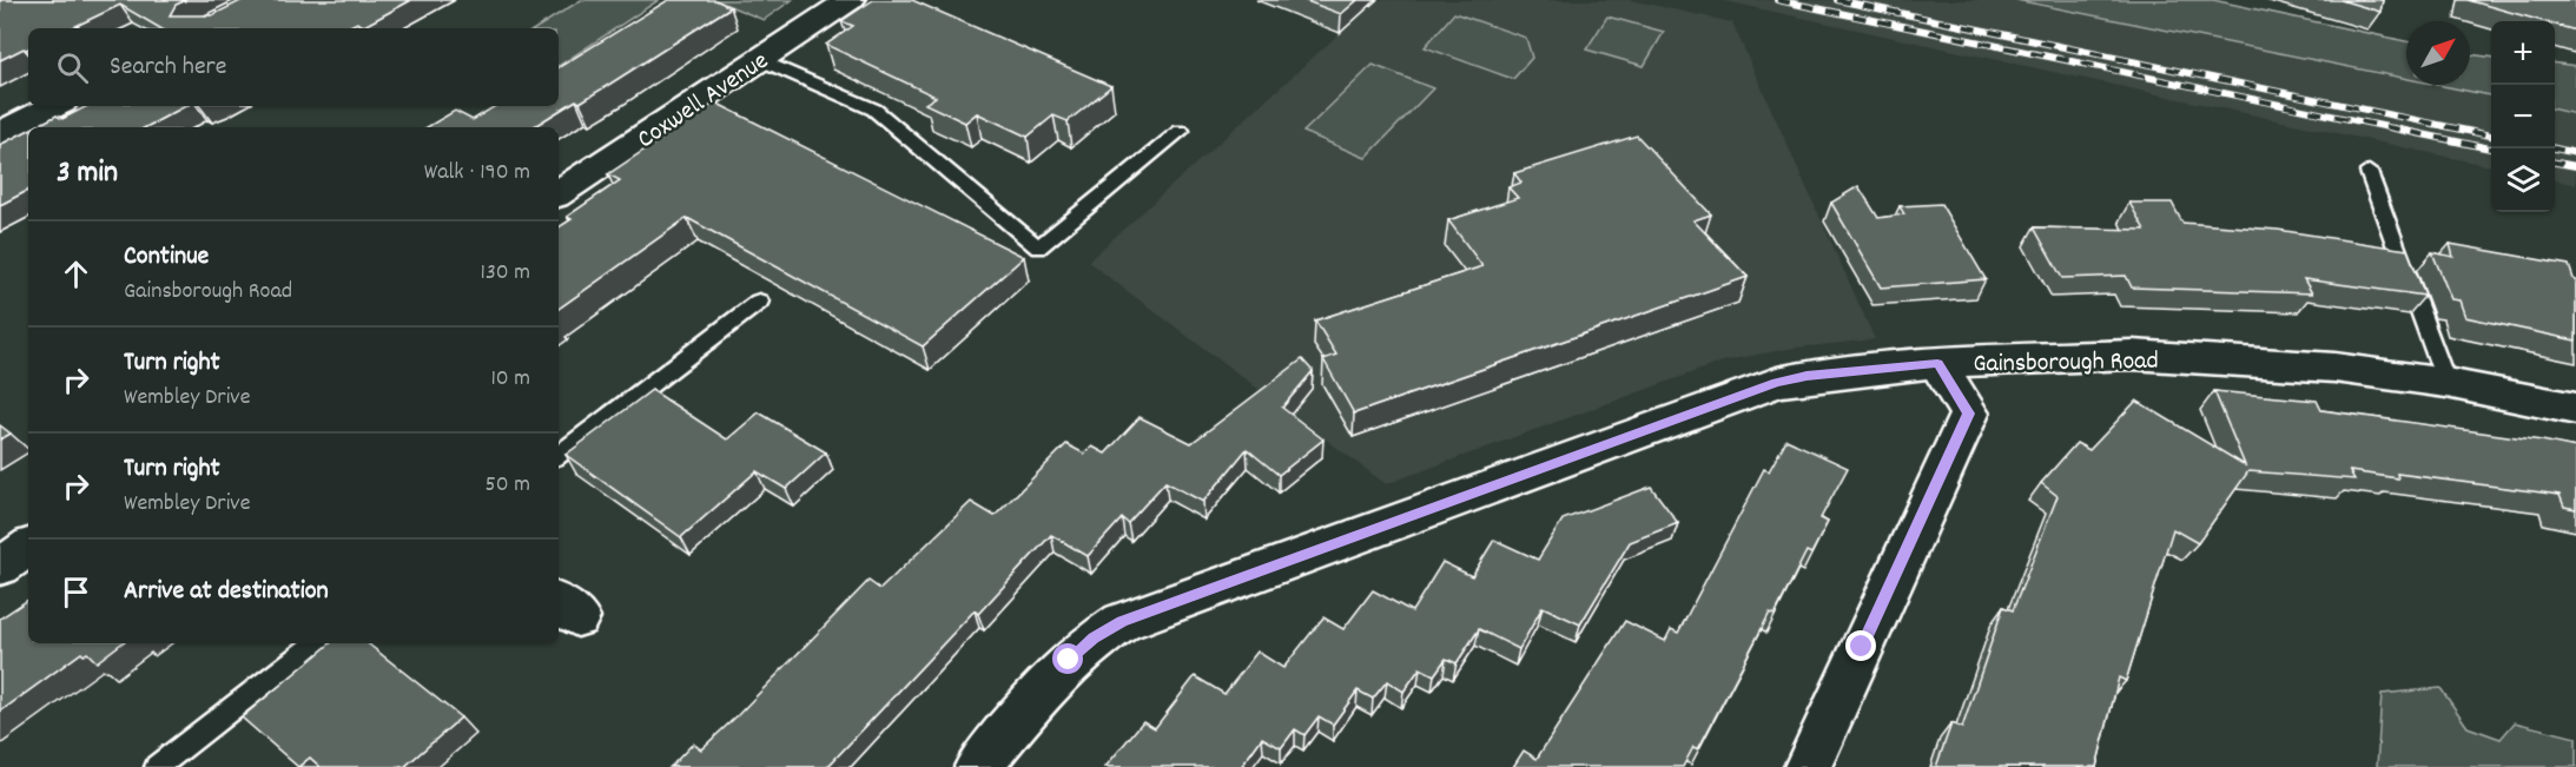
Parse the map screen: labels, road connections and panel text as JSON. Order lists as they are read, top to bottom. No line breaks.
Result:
{"streets":{"street":["Coxwell Avenue","Gainsborough Road"]},"north":"top right","page":{"map_buttons":["+","−"],"search":"Search here","heading":["3 min","Walk · 190 m"],"list":[["Continue","Gainsborough Road","130 m"],["Turn right","Wembley Drive","10 m"],["Turn right","Wembley Drive","50 m"],"Arrive at destination"]}}
